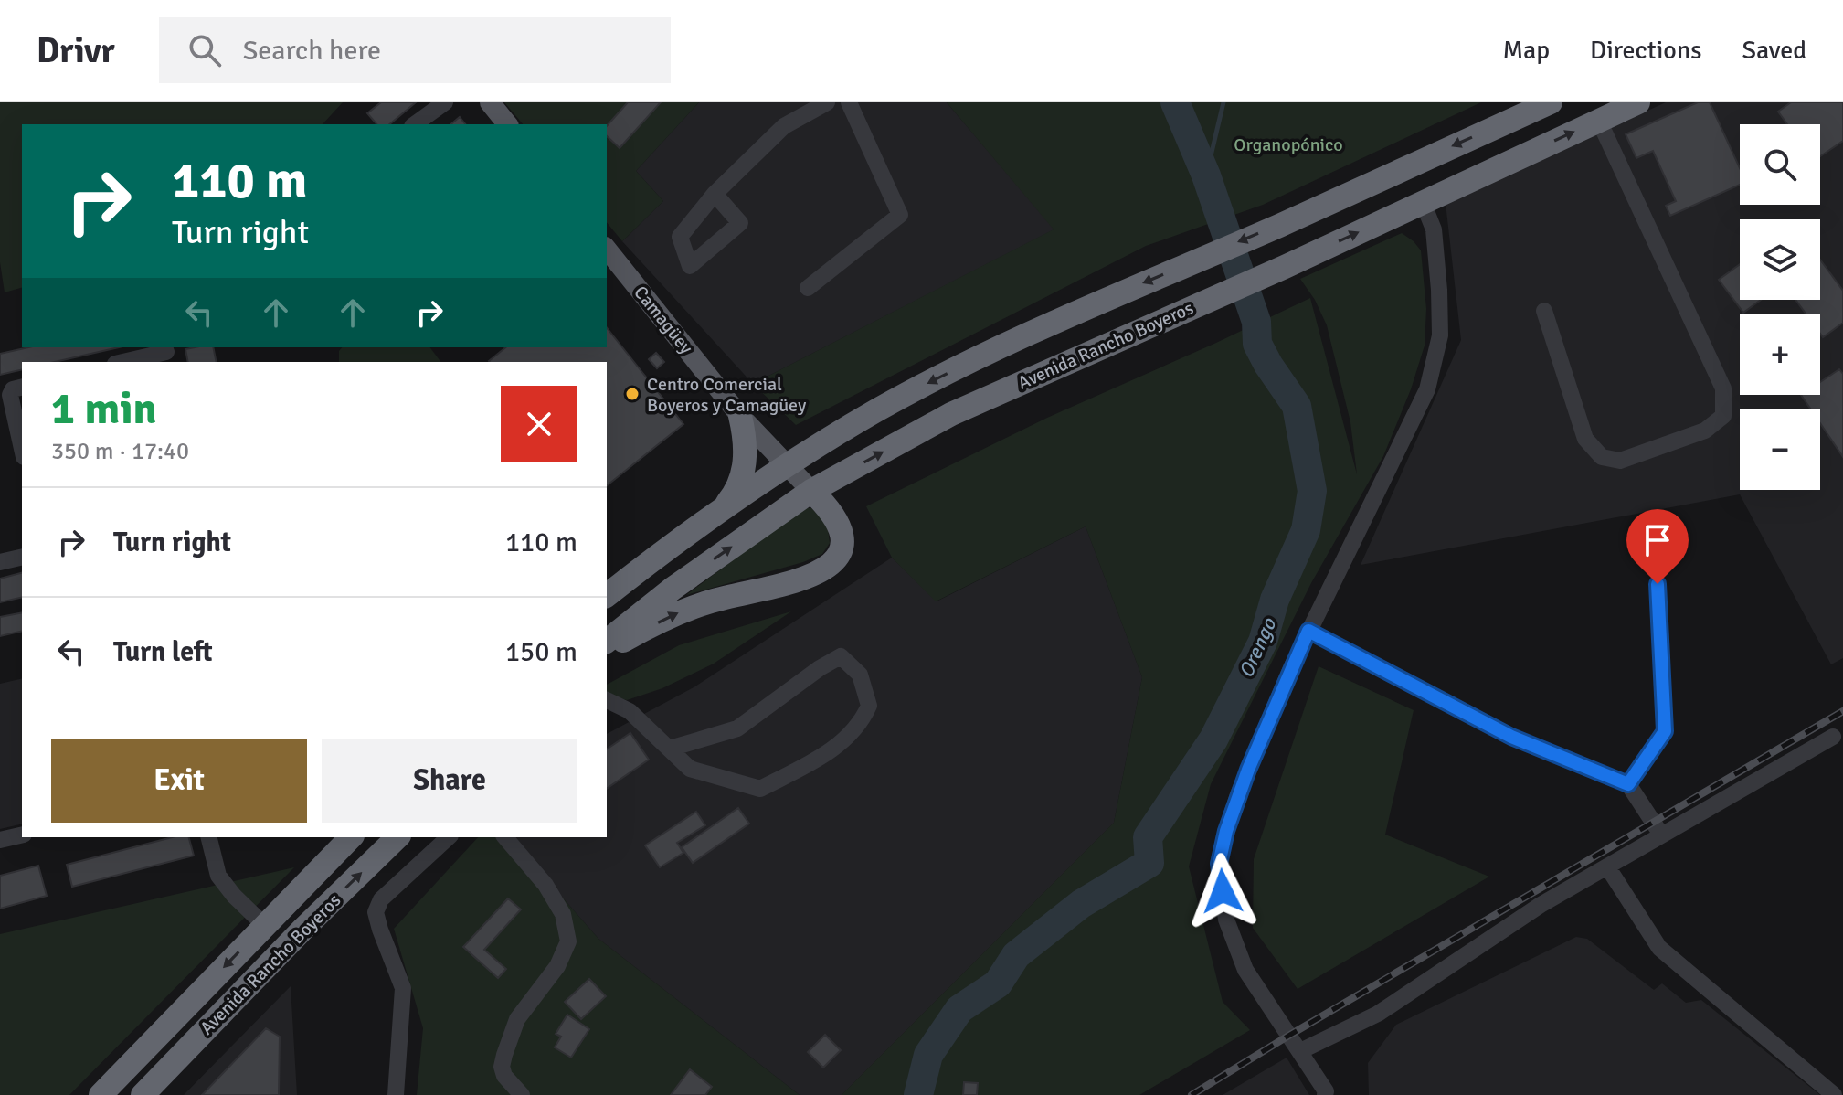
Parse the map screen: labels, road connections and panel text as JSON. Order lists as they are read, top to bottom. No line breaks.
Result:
{"streets":{"highway":["Avenida Rancho Boyeros"],"main road":["Camagüey"]},"crossings":[["Camagüey","Avenida Rancho Boyeros"]],"water":["Orengo"],"parks":["Organopónico"],"places":["Centro Comercial Boyeros y Camagüey"],"page":{"header":"Drivr","search":"Search here","nav":["Map","Directions","Saved"],"map_buttons":["+","−"],"turn":["110 m","Turn right"],"heading":["1 min","350 m · 17:40"],"list":[{"name":"Turn right","value":"110 m"},{"name":"Turn left","value":"150 m"}],"buttons":["Exit","Share"]}}
